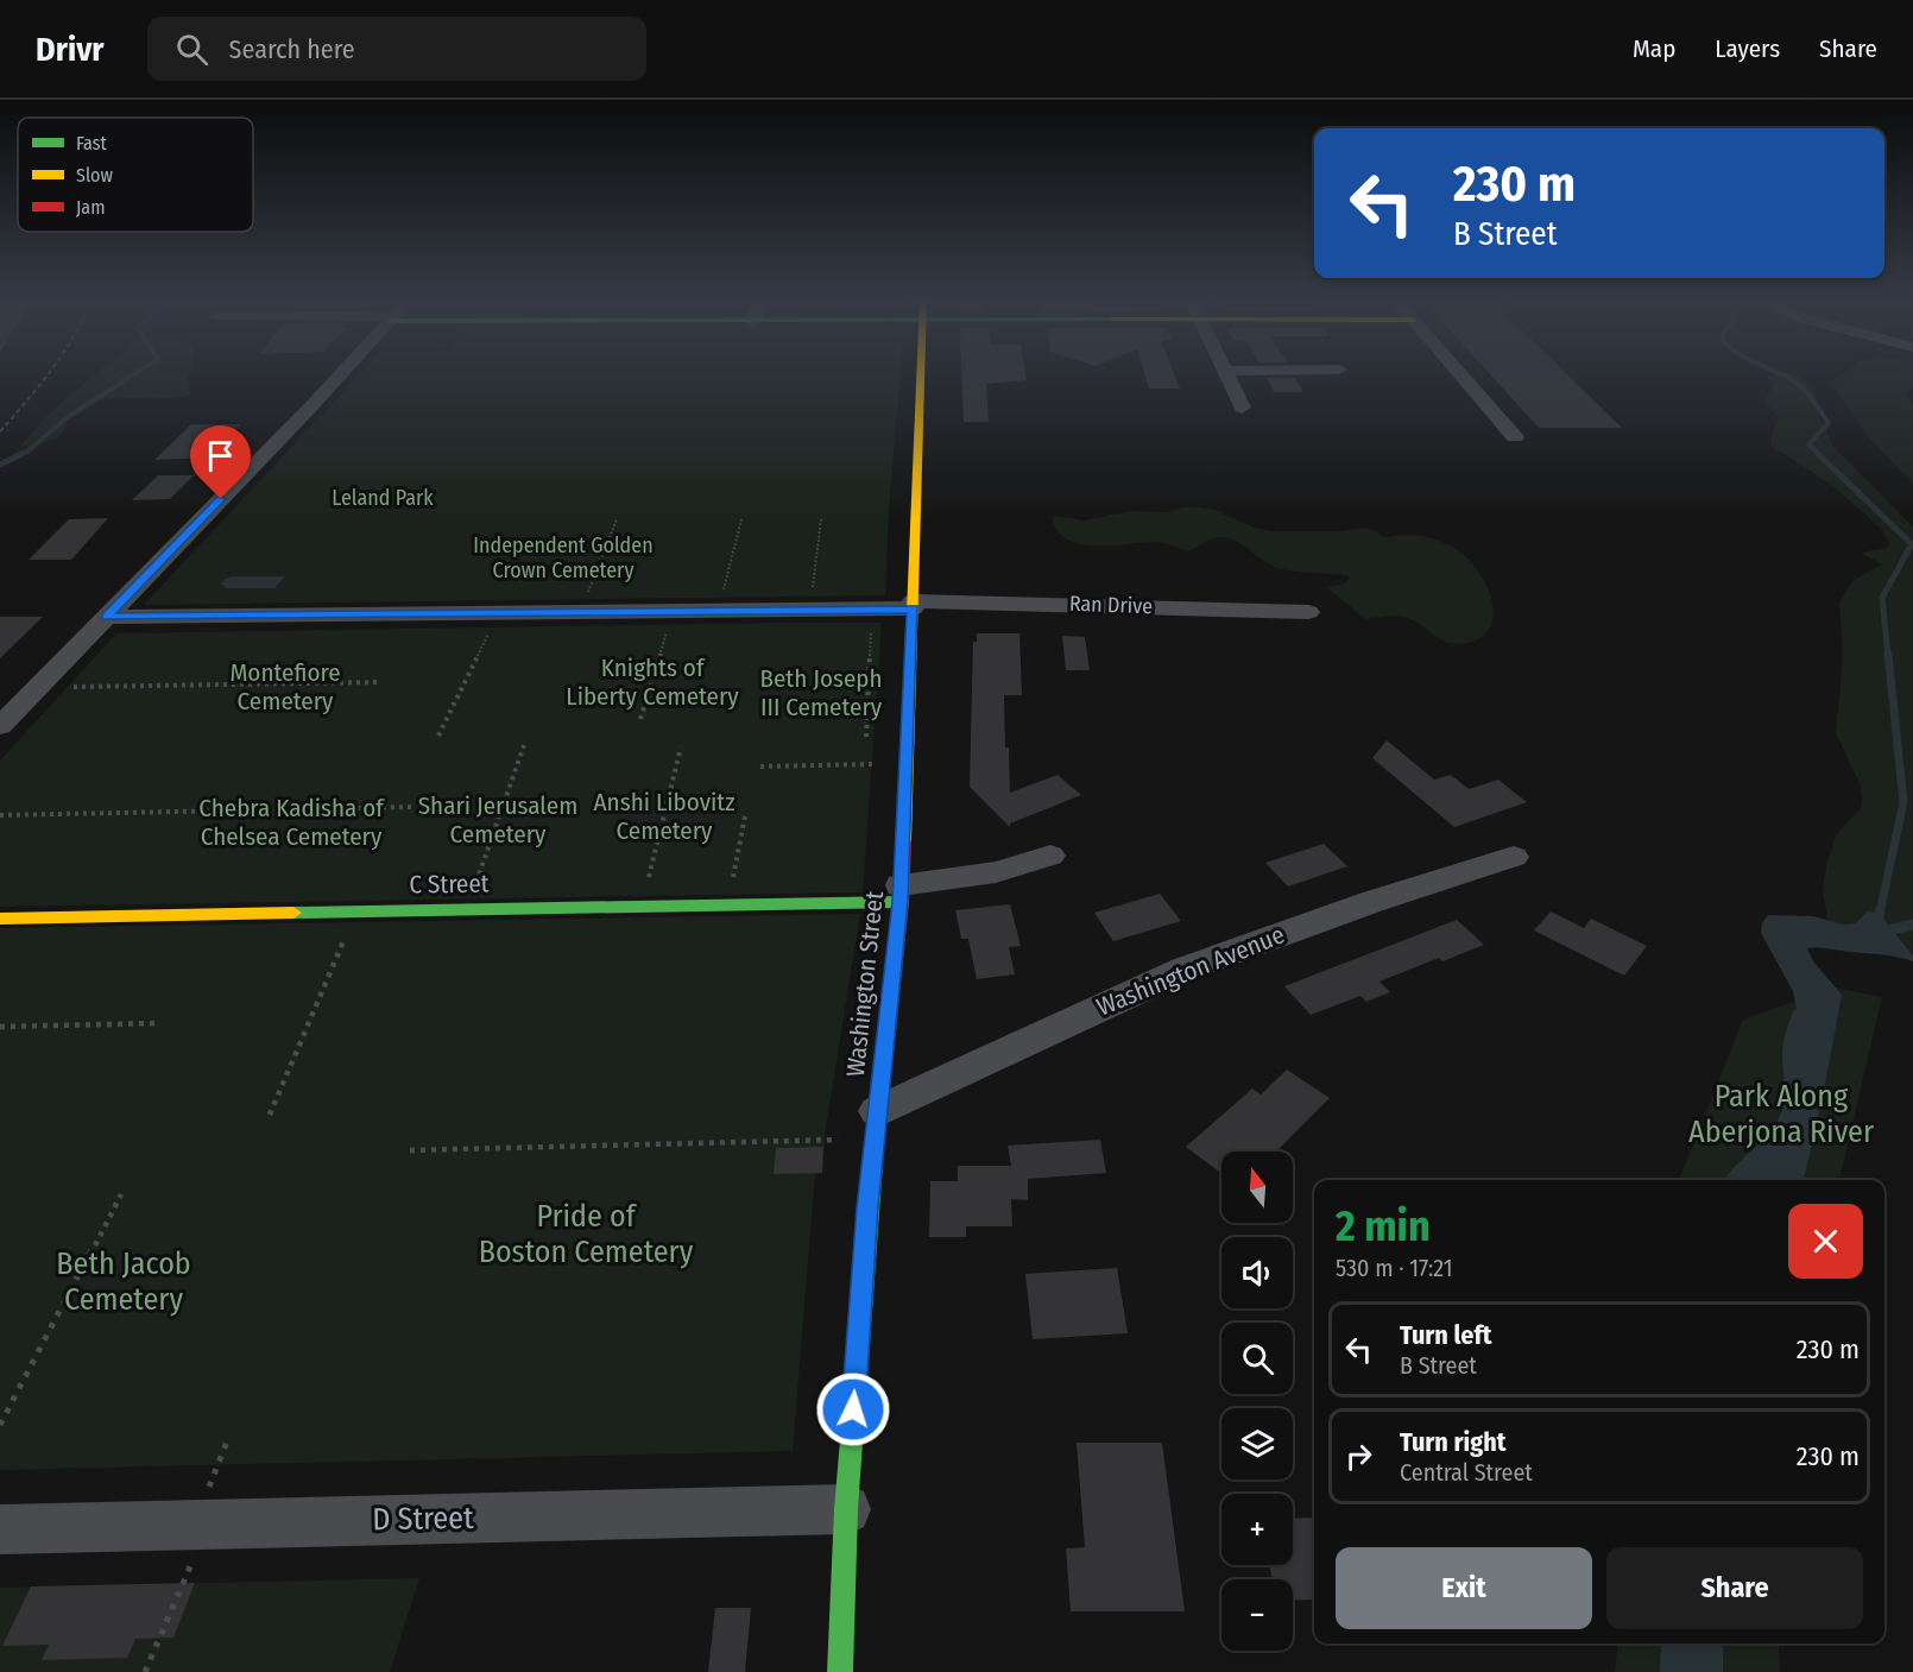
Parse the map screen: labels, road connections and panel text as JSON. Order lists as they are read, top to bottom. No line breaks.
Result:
{"streets":{"street":["Ran Drive","C Street","Washington Avenue","Washington Street","D Street"]},"crossings":[["Ran Drive","Washington Street"],["C Street","Washington Street"],["Washington Avenue","Washington Street"],["Washington Street","D Street"]],"parks":["Leland Park","Independent Golden Crown Cemetery","Knights of Liberty Cemetery","Montefiore Cemetery","Beth Joseph III Cemetery","Anshi Libovitz Cemetery","Shari Jerusalem Cemetery","Chebra Kadisha of Chelsea Cemetery","Park Along Aberjona River","Pride of Boston Cemetery","Beth Jacob Cemetery"],"legend":["Fast","Slow","Jam"],"north":"top","page":{"header":"Drivr","search":"Search here","nav":["Map","Layers","Share"],"turn":["230 m","B Street"],"map_buttons":["+","−"],"heading":["2 min","530 m · 17:21"],"list":[{"name":"Turn left","note":"B Street","value":"230 m"},{"name":"Turn right","note":"Central Street","value":"230 m"}],"buttons":["Exit","Share"]}}
